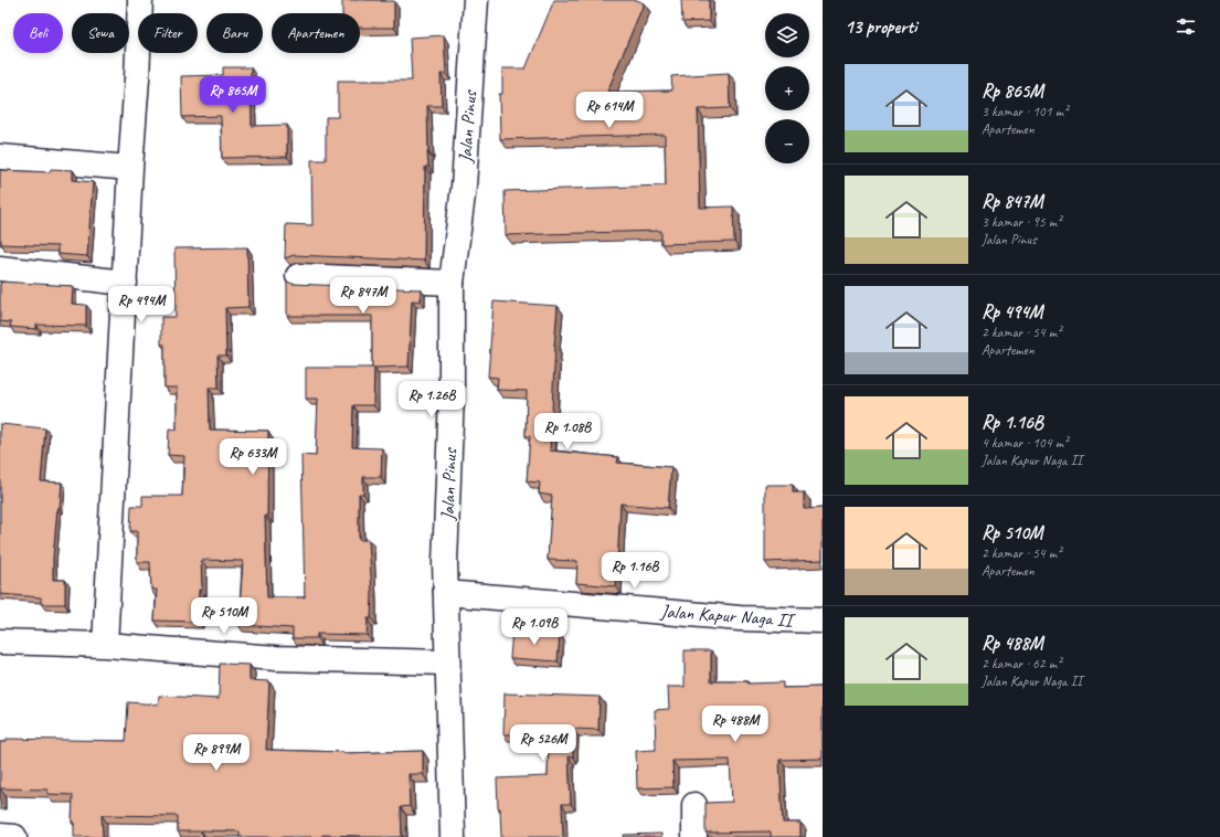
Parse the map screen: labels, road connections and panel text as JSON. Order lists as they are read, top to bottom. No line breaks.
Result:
{"streets":{"street":["Jalan Pinus","Jalan Kapur Naga II"]},"crossings":[["Jalan Pinus","Jalan Kapur Naga II"]],"page":{"heading":"13 properti","map_buttons":["+","−"],"chip":["Beli","Sewa","Filter","Baru","Apartemen"],"list":[{"name":"Rp 865M","note":"3 kamar · 101 m² · Apartemen"},{"name":"Rp 847M","note":"3 kamar · 95 m² · Jalan Pinus"},{"name":"Rp 494M","note":"2 kamar · 54 m² · Apartemen"},{"name":"Rp 1.16B","note":"4 kamar · 104 m² · Jalan Kapur Naga II"},{"name":"Rp 510M","note":"2 kamar · 54 m² · Apartemen"},{"name":"Rp 488M","note":"2 kamar · 62 m² · Jalan Kapur Naga II"}],"price":["Rp 865M","Rp 614M","Rp 847M","Rp 494M","Rp 1.26B","Rp 1.08B","Rp 633M","Rp 1.16B","Rp 510M","Rp 1.09B","Rp 488M","Rp 526M","Rp 899M"]}}
